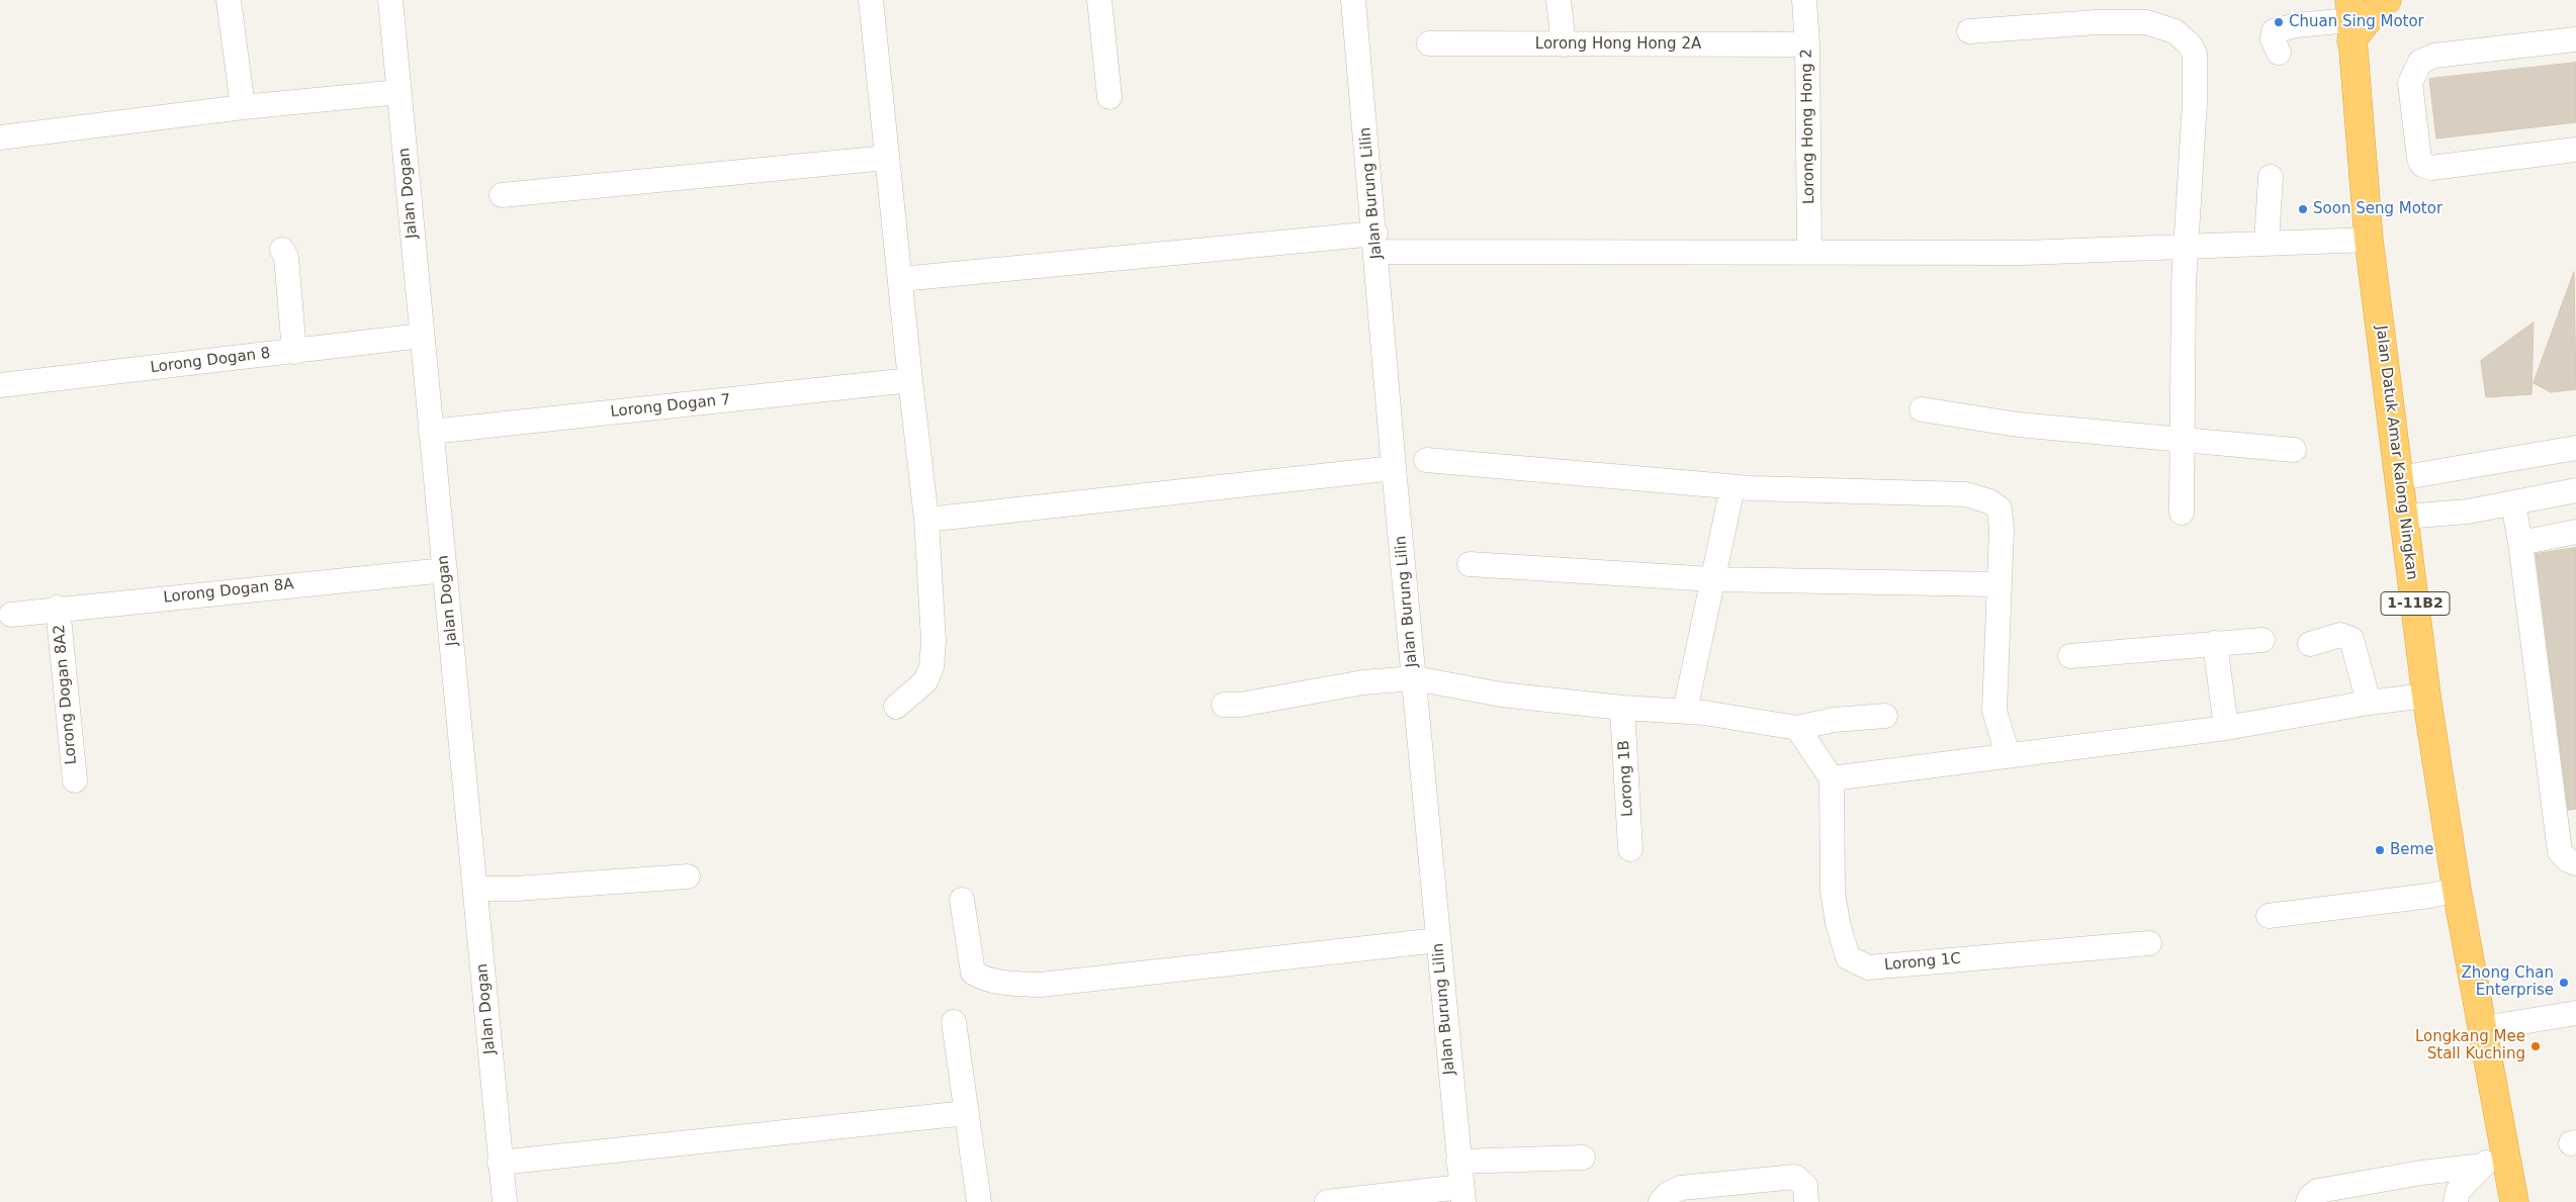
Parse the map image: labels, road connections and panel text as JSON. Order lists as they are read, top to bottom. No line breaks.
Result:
{"streets":{"highway":["Jalan Datuk Amar Kalong Ningkan","1-11B2"],"street":["Lorong Hong Hong 2A","Lorong Hong Hong 2","Jalan Dogan","Jalan Burung Lilin","Lorong Dogan 8","Lorong Dogan 7","Lorong Dogan 8A","Lorong Dogan 8A2","Lorong 1B","Lorong 1C"]},"crossings":[["Lorong Hong Hong 2A","Lorong Hong Hong 2"],["Jalan Dogan","Lorong Dogan 8"],["Jalan Dogan","Lorong Dogan 7"],["Jalan Dogan","Lorong Dogan 8A"],["Lorong Dogan 8A","Lorong Dogan 8A2"]],"places":["Chuan Sing Motor","Soon Seng Motor","Beme","Zhong Chan Enterprise","Longkang Mee Stall Kuching"]}
